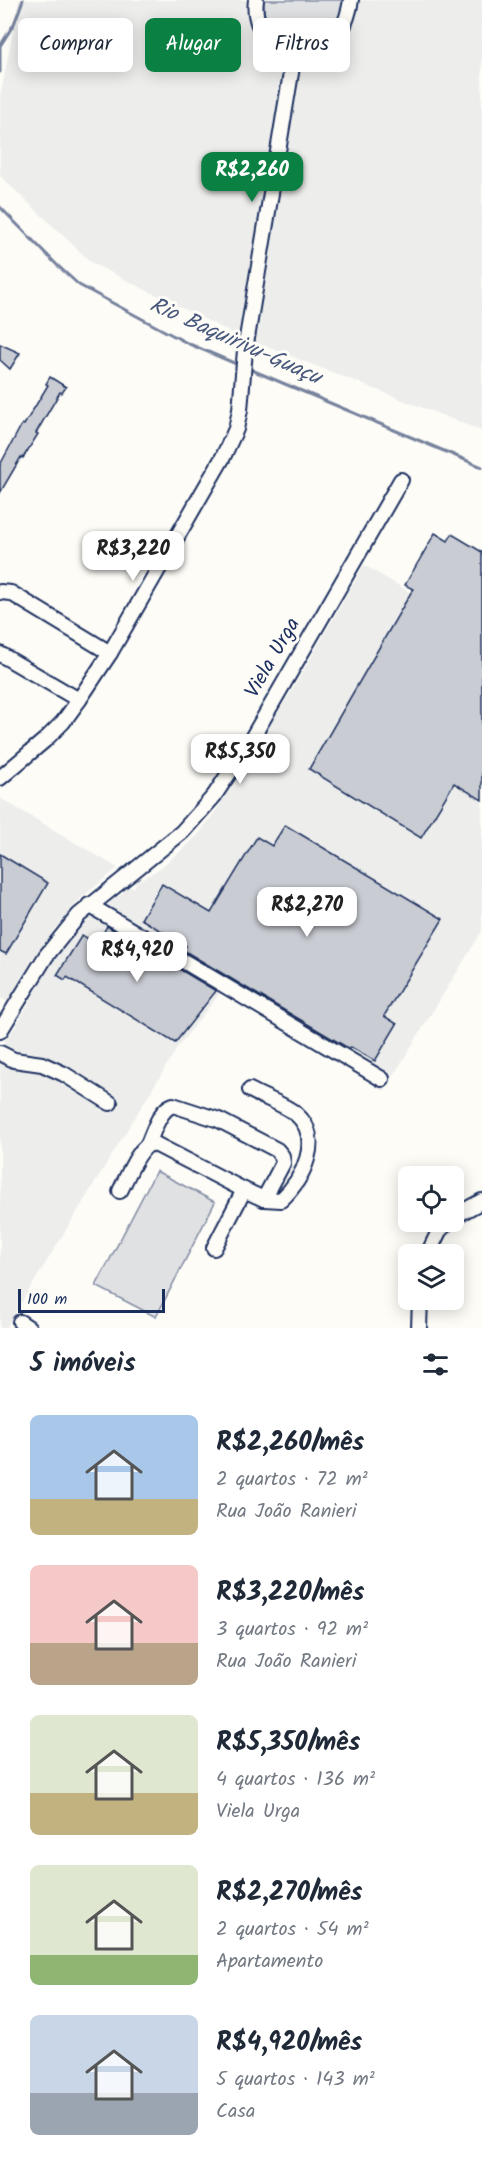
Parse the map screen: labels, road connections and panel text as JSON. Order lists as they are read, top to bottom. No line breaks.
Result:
{"streets":{"street":["Viela Urga"]},"water":["Rio Baquirivu-Guaçu"],"scale_bar":"100 m","page":{"chip":["Comprar","Alugar","Filtros"],"price":["R$2,260","R$3,220","R$5,350","R$2,270","R$4,920"],"scale":"100 m","heading":"5 imóveis","list":[{"name":"R$2,260/mês","note":"2 quartos · 72 m² · Rua João Ranieri"},{"name":"R$3,220/mês","note":"3 quartos · 92 m² · Rua João Ranieri"},{"name":"R$5,350/mês","note":"4 quartos · 136 m² · Viela Urga"},{"name":"R$2,270/mês","note":"2 quartos · 54 m² · Apartamento"},{"name":"R$4,920/mês","note":"5 quartos · 143 m² · Casa"}]}}
